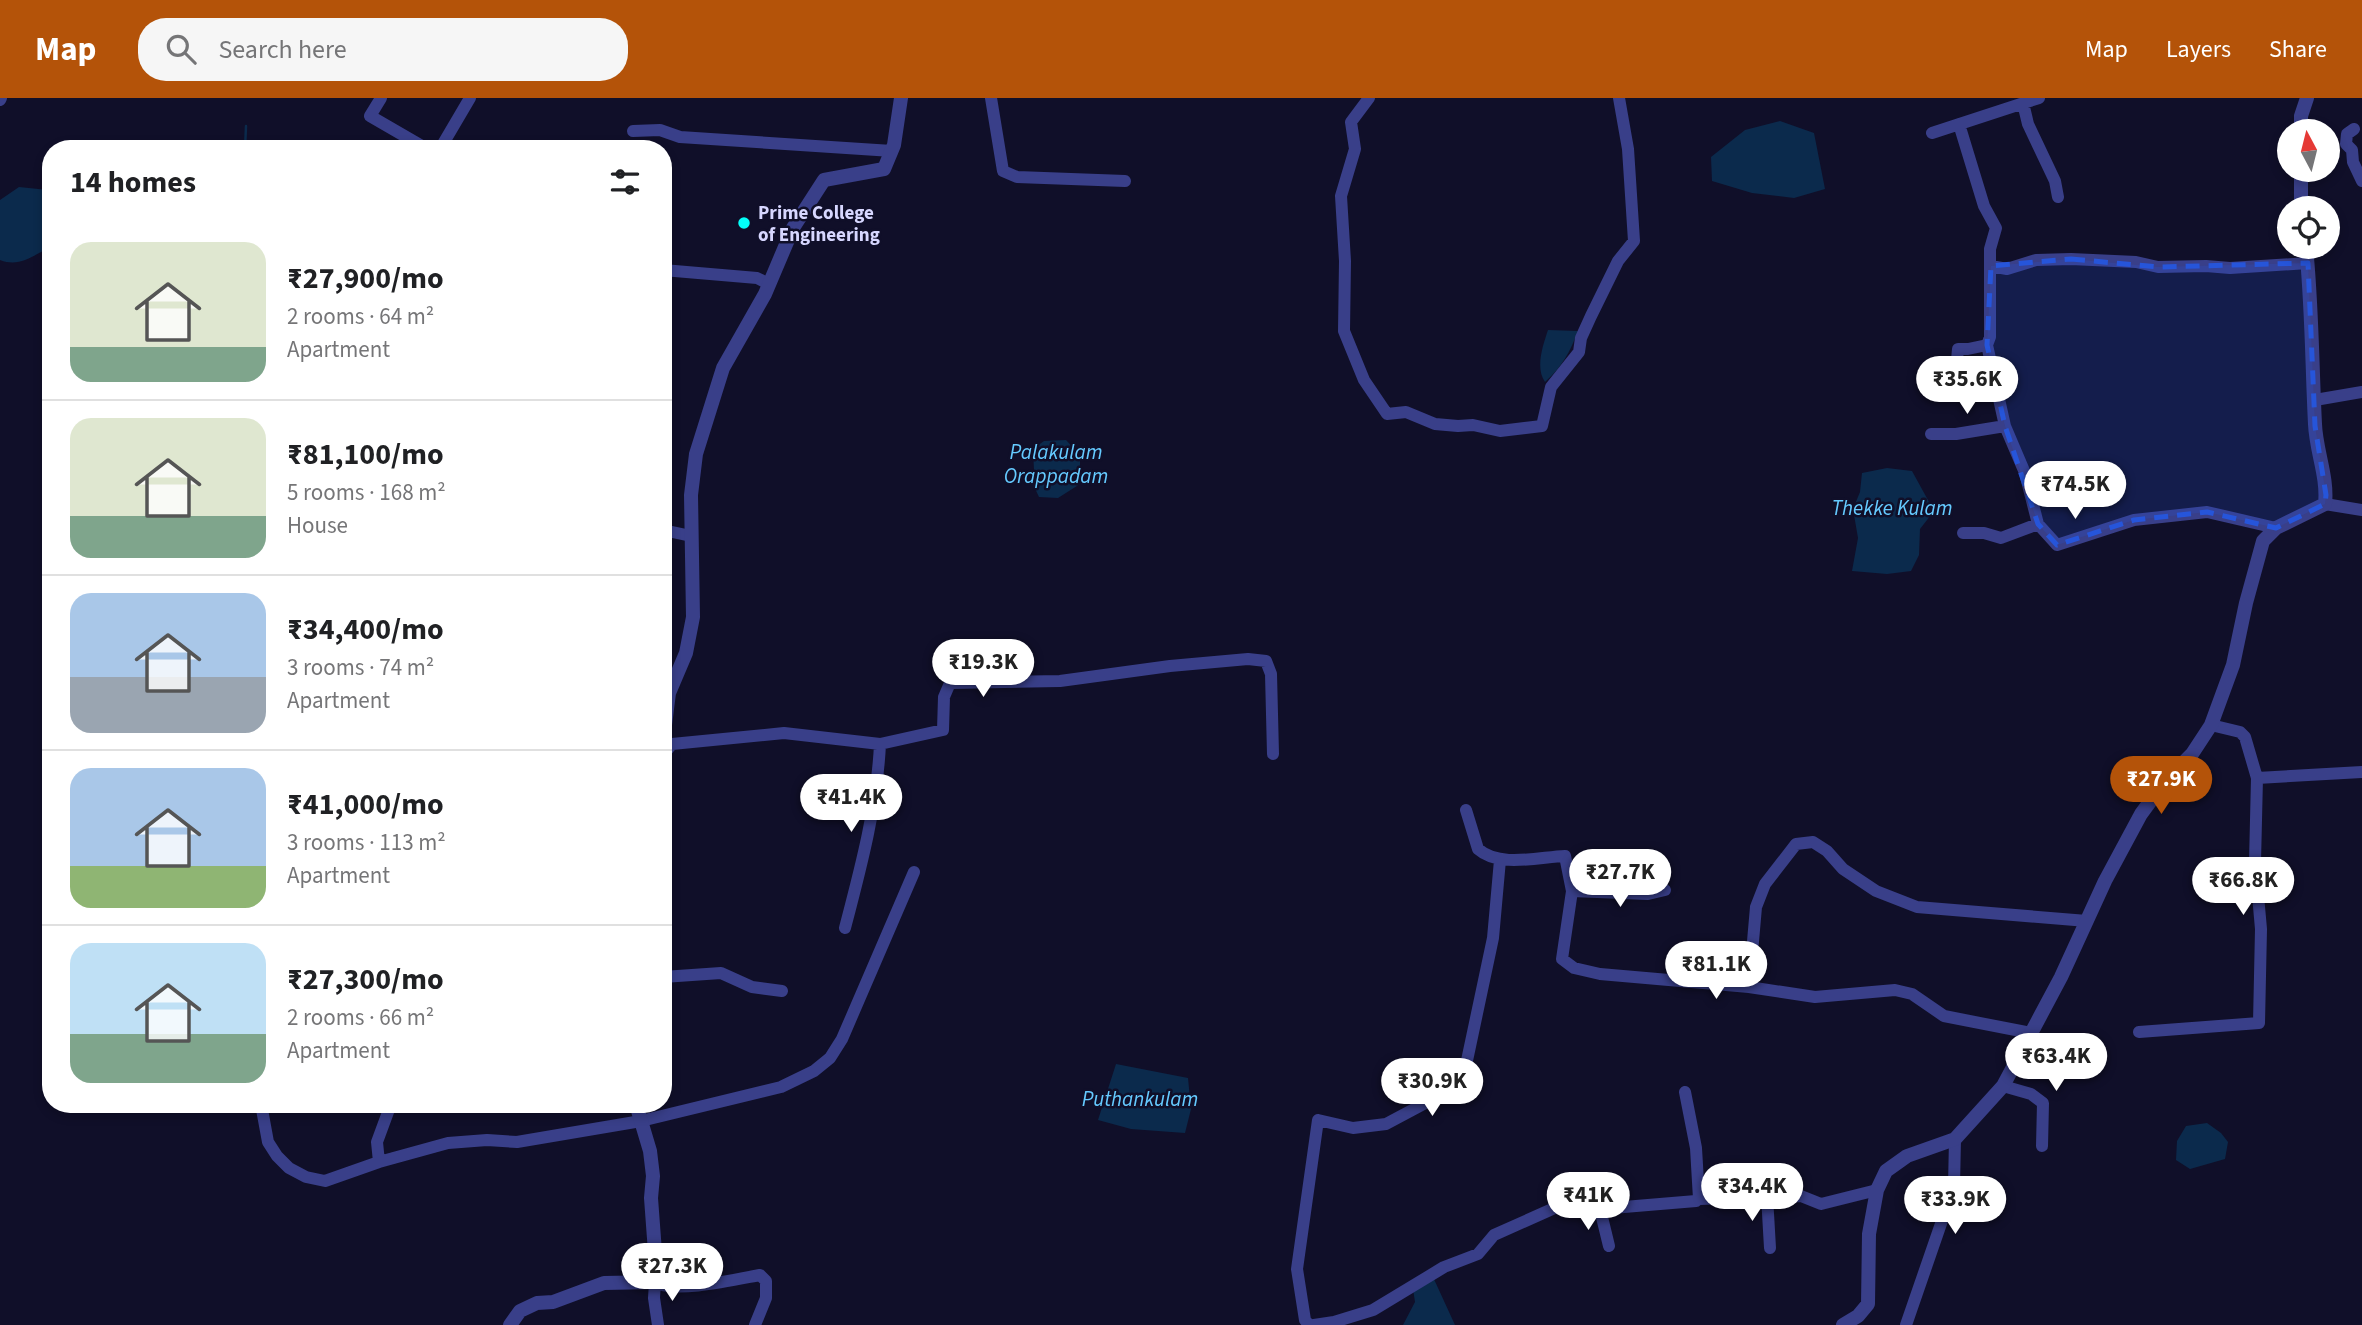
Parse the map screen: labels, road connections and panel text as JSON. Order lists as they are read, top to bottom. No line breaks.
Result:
{"water":["Palakulam Orappadam","Thekke Kulam","Puthankulam"],"places":["Prime College of Engineering"],"north":"top","page":{"header":"Map","search":"Search here","nav":["Map","Layers","Share"],"heading":"14 homes","list":[{"name":"₹27,900/mo","note":"2 rooms · 64 m² · Apartment"},{"name":"₹81,100/mo","note":"5 rooms · 168 m² · House"},{"name":"₹34,400/mo","note":"3 rooms · 74 m² · Apartment"},{"name":"₹41,000/mo","note":"3 rooms · 113 m² · Apartment"},{"name":"₹27,300/mo","note":"2 rooms · 66 m² · Apartment"}],"price":["₹35.6K","₹74.5K","₹19.3K","₹27.9K","₹41.4K","₹27.7K","₹66.8K","₹81.1K","₹63.4K","₹30.9K","₹34.4K","₹41K","₹33.9K","₹27.3K"]}}
